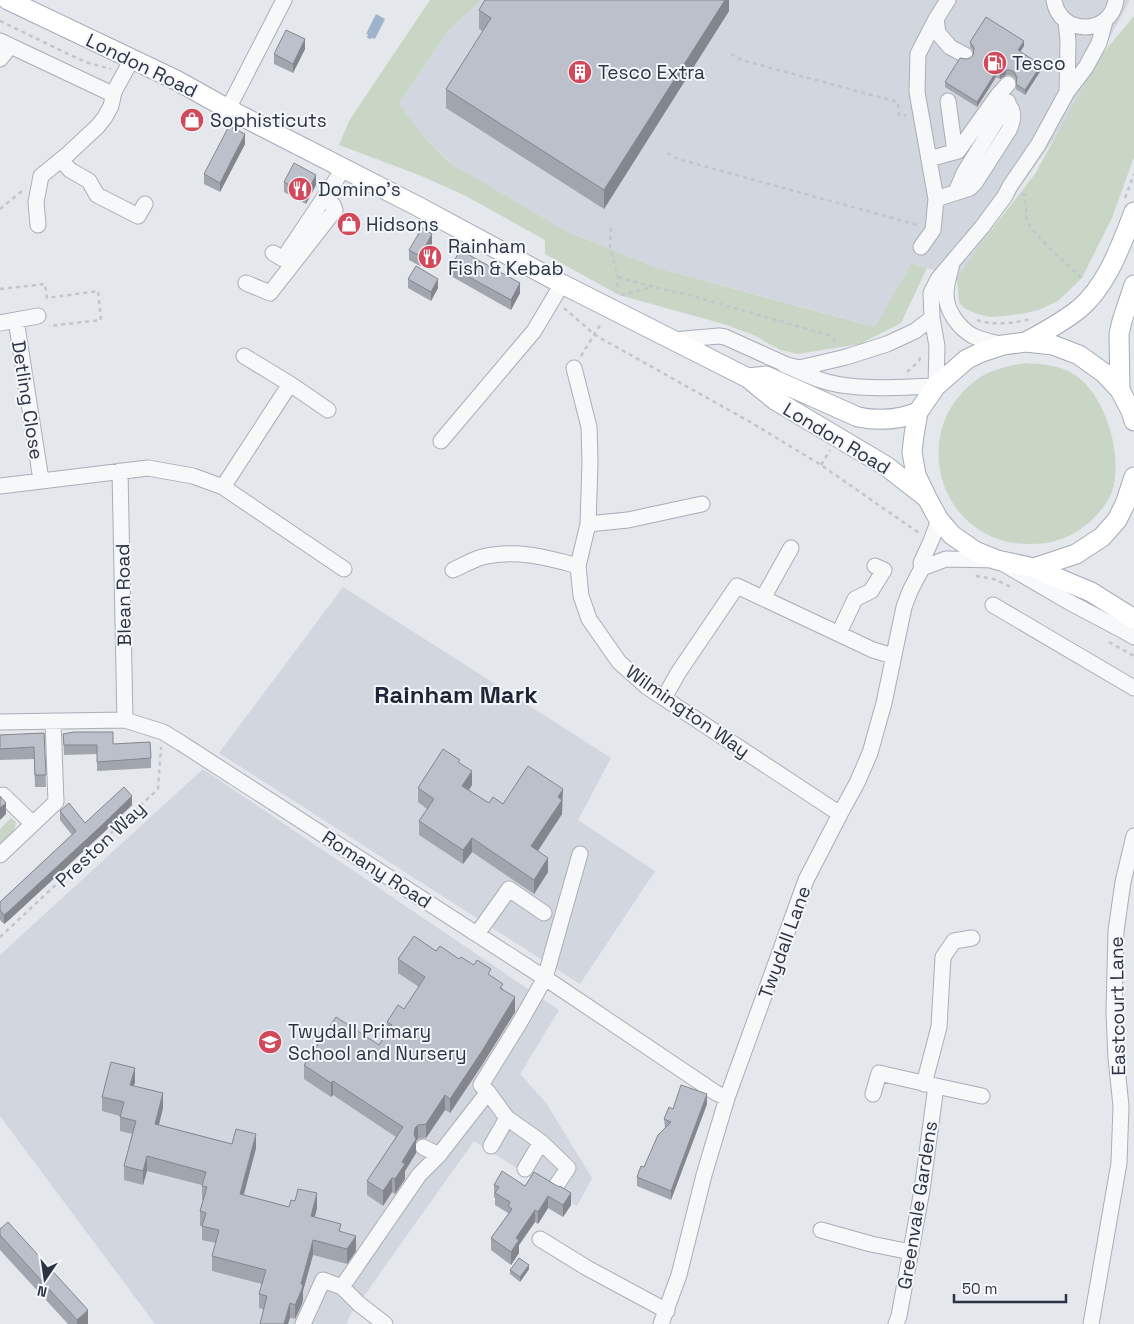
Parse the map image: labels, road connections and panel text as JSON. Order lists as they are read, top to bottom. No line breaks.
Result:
{"streets":{"main road":["London Road"],"street":["Detling Close","Blean Road","Wilmington Way","Romany Road","Twydall Lane","Eastcourt Lane","Greenvale Gardens"],"path":["Preston Way"]},"crossings":[["Blean Road","Romany Road"],["Wilmington Way","Twydall Lane"],["Preston Way","Romany Road"],["Romany Road","Twydall Lane"]],"districts":["Rainham Mark"],"places":{"fuel station":["Tesco"],"building":["Tesco Extra"],"shop":["Sophisticuts","Hidsons"],"restaurant":["Domino's","Rainham Fish & Kebab"],"school or university":["Twydall Primary School and Nursery"]},"scale_bar":"50 m","north":"bottom"}
